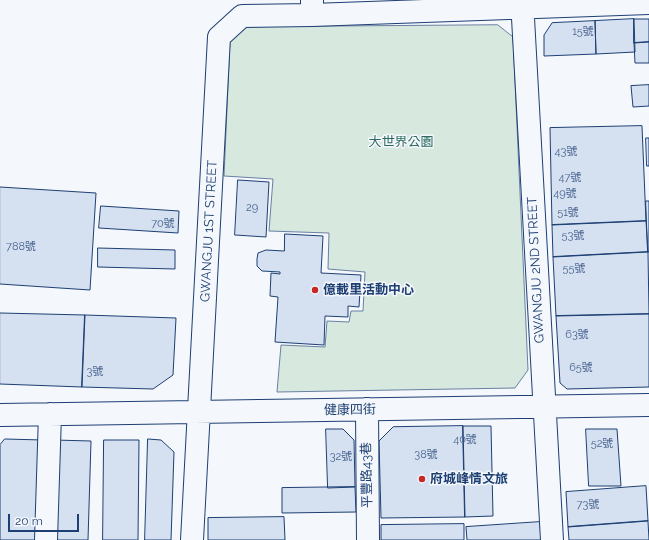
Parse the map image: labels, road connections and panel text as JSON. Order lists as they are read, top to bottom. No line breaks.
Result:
{"streets":{"street":["GWANGJU 1ST STREET","GWANGJU 2ND STREET","健康四街","平豐路43巷"]},"crossings":[["GWANGJU 1ST STREET","GWANGJU 2ND STREET"],["GWANGJU 1ST STREET","健康四街"],["GWANGJU 2ND STREET","健康四街"],["健康四街","平豐路43巷"]],"parks":["大世界公園"],"places":["億載里活動中心","府城峰情文旅"],"house_numbers":["15號","43號","47號","49號","29","51號","70號","53號","788號","55號","63號","65號","3號","40號","52號","38號","32號","73號"],"scale_bar":"20 m"}
